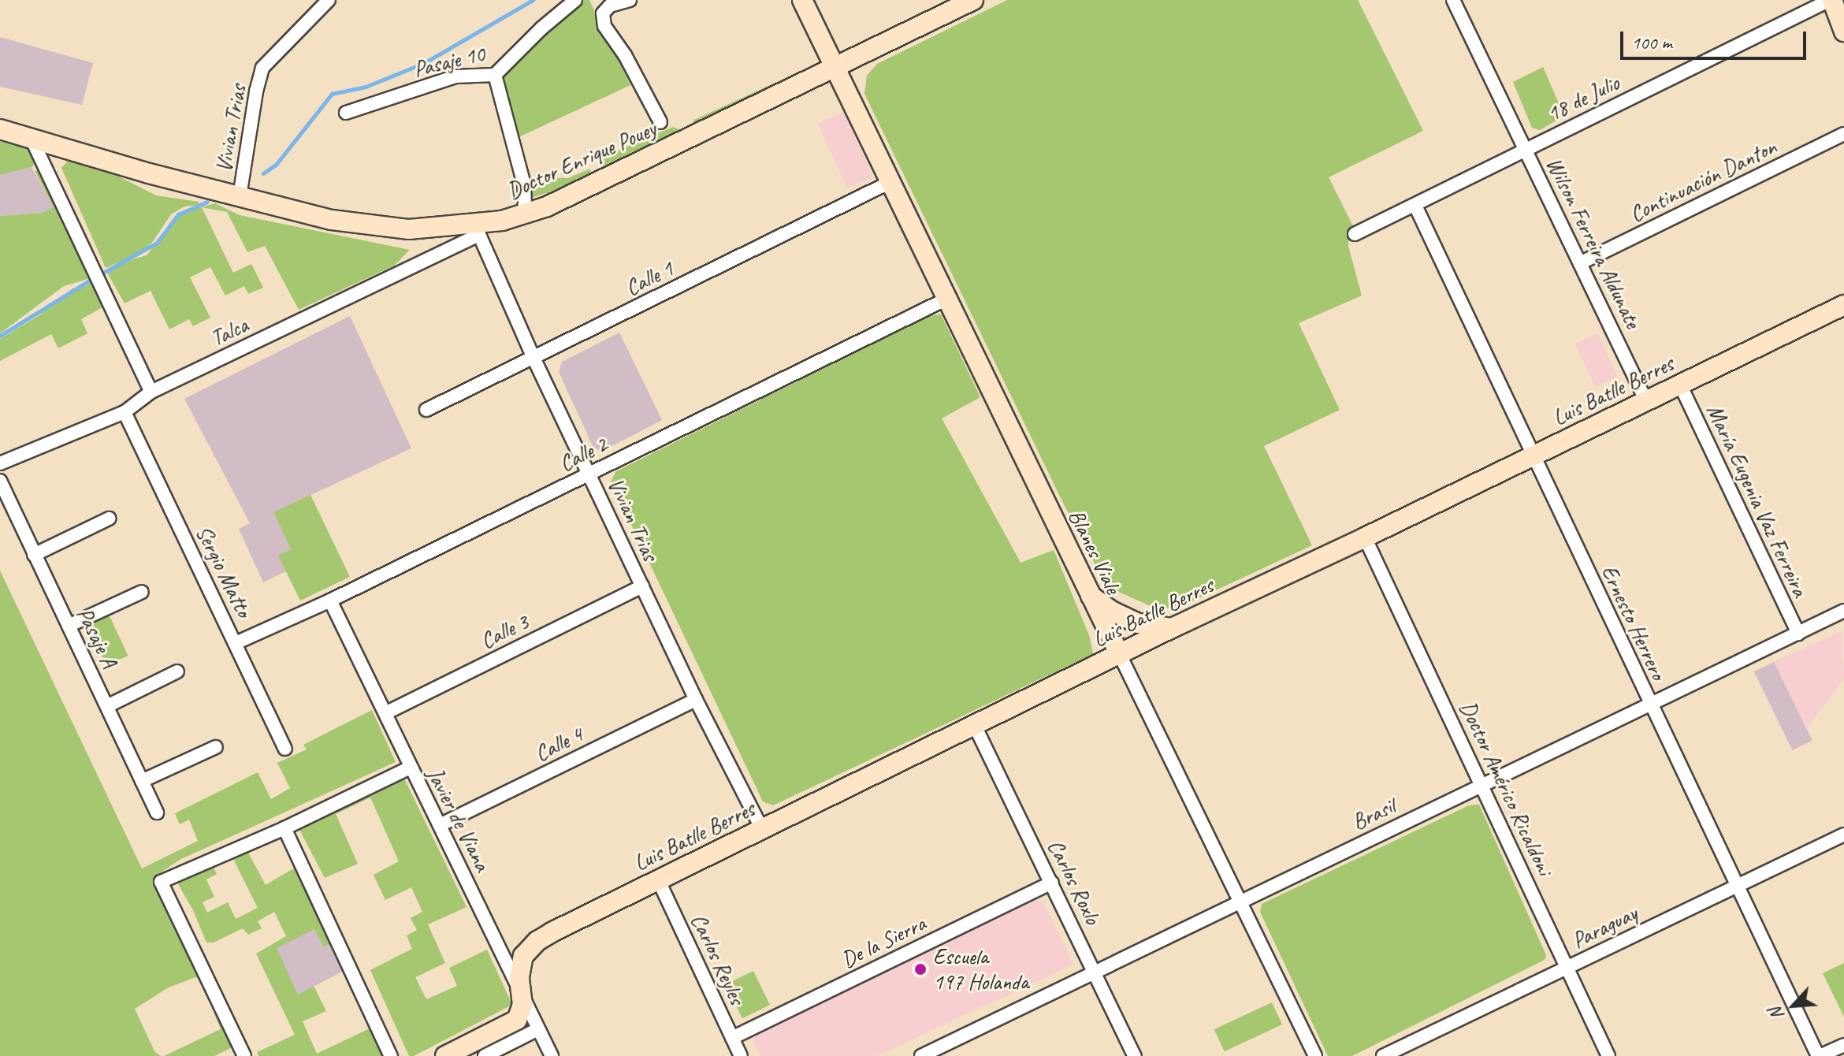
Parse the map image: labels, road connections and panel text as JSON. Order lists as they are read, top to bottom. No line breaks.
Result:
{"streets":{"street":["Pasaje 10","18 de Julio","Vivian Trias","Doctor Enrique Pouey","Continuación Danton","Wilson Ferreira Aldunate","Calle 1","Talca","Luis Batlle Berres","Calle 2","María Eugenia Vaz Ferreira","Blanes Viale","Sergio Matto","Ernesto Herrero","Calle 3","Pasaje A","Calle 4","Doctor Américo Ricaldoni","Brasil","Javier de Viana","Carlos Roxlo","Paraguay","De la Sierra","Carlos Reyles"]},"crossings":[["18 de Julio","Wilson Ferreira Aldunate"],["18 de Julio","Ernesto Herrero"],["Vivian Trias","Doctor Enrique Pouey"],["Vivian Trias","Calle 1"],["Vivian Trias","Talca"],["Vivian Trias","Luis Batlle Berres"],["Vivian Trias","Calle 2"],["Vivian Trias","Calle 3"],["Vivian Trias","Calle 4"],["Doctor Enrique Pouey","Talca"],["Doctor Enrique Pouey","Blanes Viale"],["Continuación Danton","Wilson Ferreira Aldunate"],["Wilson Ferreira Aldunate","Luis Batlle Berres"],["Calle 1","Blanes Viale"],["Talca","Sergio Matto"],["Luis Batlle Berres","María Eugenia Vaz Ferreira"],["Luis Batlle Berres","Blanes Viale"],["Luis Batlle Berres","Ernesto Herrero"],["Luis Batlle Berres","Doctor Américo Ricaldoni"],["Luis Batlle Berres","Javier de Viana"],["Luis Batlle Berres","Carlos Roxlo"],["Luis Batlle Berres","Carlos Reyles"],["Calle 2","Blanes Viale"],["Calle 2","Sergio Matto"],["Calle 2","Javier de Viana"],["María Eugenia Vaz Ferreira","Brasil"],["Blanes Viale","Brasil"],["Ernesto Herrero","Brasil"],["Ernesto Herrero","Paraguay"],["Calle 3","Javier de Viana"],["Calle 4","Javier de Viana"],["Doctor Américo Ricaldoni","Brasil"],["Doctor Américo Ricaldoni","Paraguay"],["Brasil","Carlos Roxlo"],["Carlos Roxlo","De la Sierra"],["De la Sierra","Carlos Reyles"]],"places":["Escuela 197 Holanda"],"scale_bar":"100 m","north":"bottom left"}
